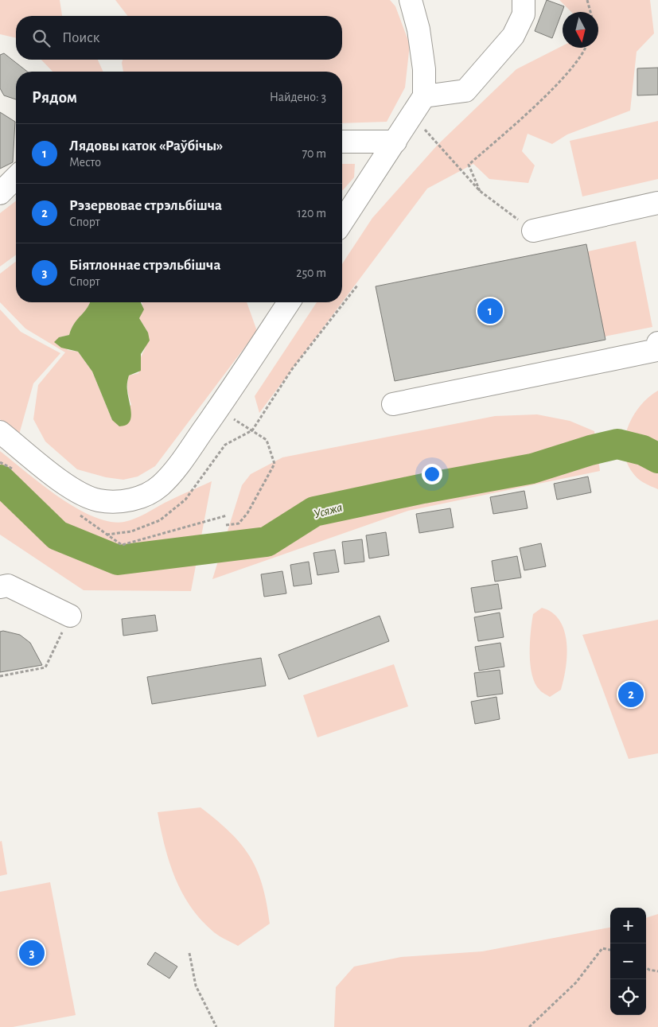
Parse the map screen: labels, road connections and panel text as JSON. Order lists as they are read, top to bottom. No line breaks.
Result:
{"water":["Усяжа"],"north":"bottom","page":{"search":"Поиск","heading":["Рядом","Найдено: 3"],"list":[{"mark":"1","name":"Лядовы каток «Раўбічы»","note":"Место","value":"70 m"},{"mark":"2","name":"Рэзервовае стрэльбішча","note":"Спорт","value":"120 m"},{"mark":"3","name":"Біятлоннае стрэльбішча","note":"Спорт","value":"250 m"}],"pins":["1","2","3"],"map_buttons":["+","−"]}}
